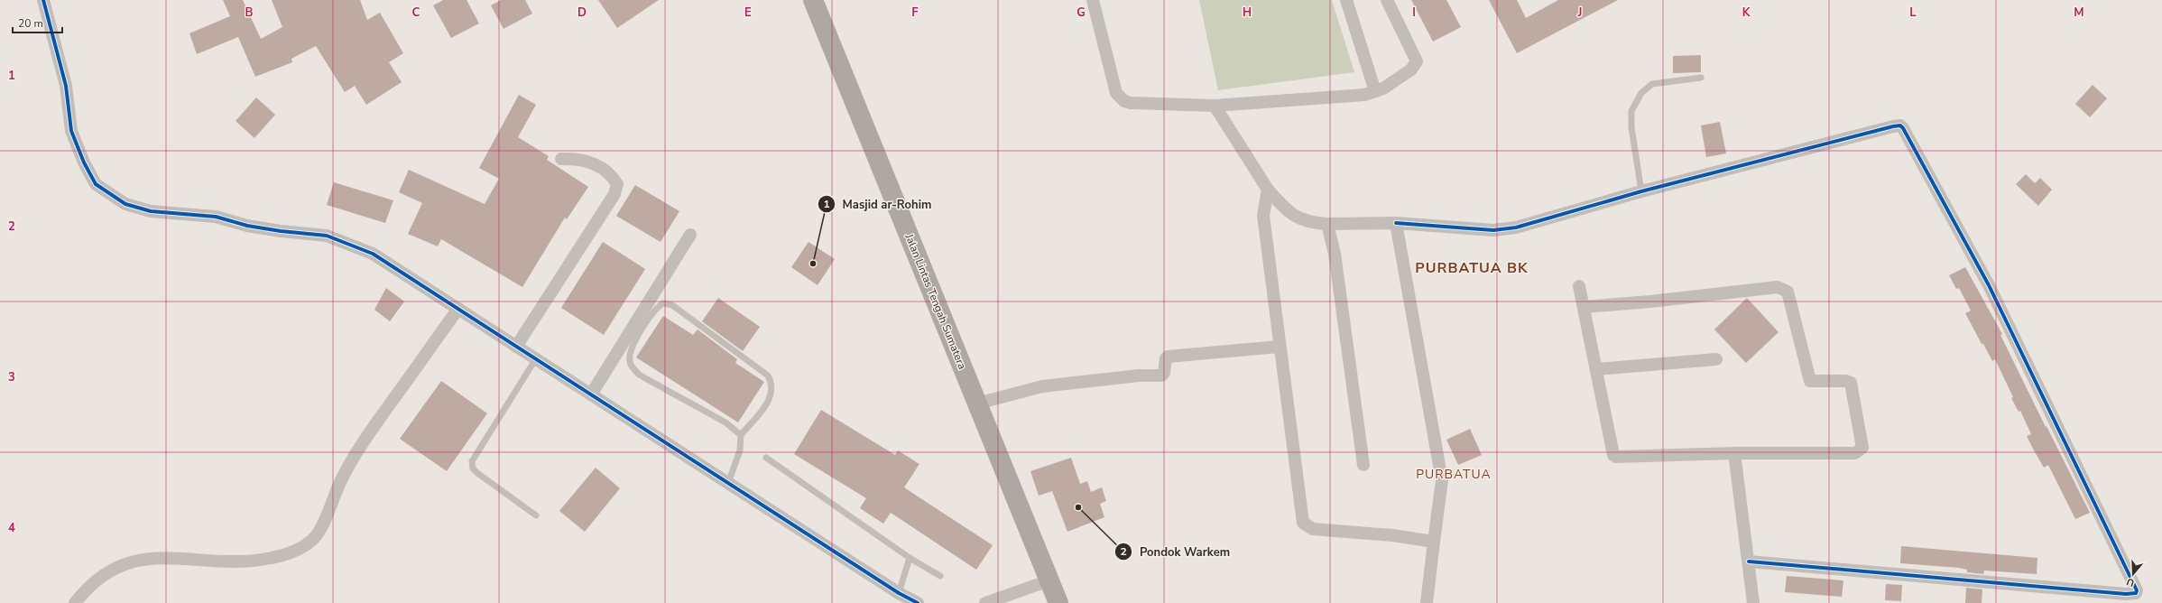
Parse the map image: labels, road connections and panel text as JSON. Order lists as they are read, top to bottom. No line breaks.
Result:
{"streets":{"highway":["Jalan Lintas Tengah Sumatera"]},"districts":["PURBATUA BK","PURBATUA"],"places":["Masjid ar-Rohim","Pondok Warkem"],"scale_bar":"20 m","north":"bottom","grid":{"columns":["B","C","D","E","F","G","H","I","J","K","L","M"],"rows":["1","2","3","4"]}}
